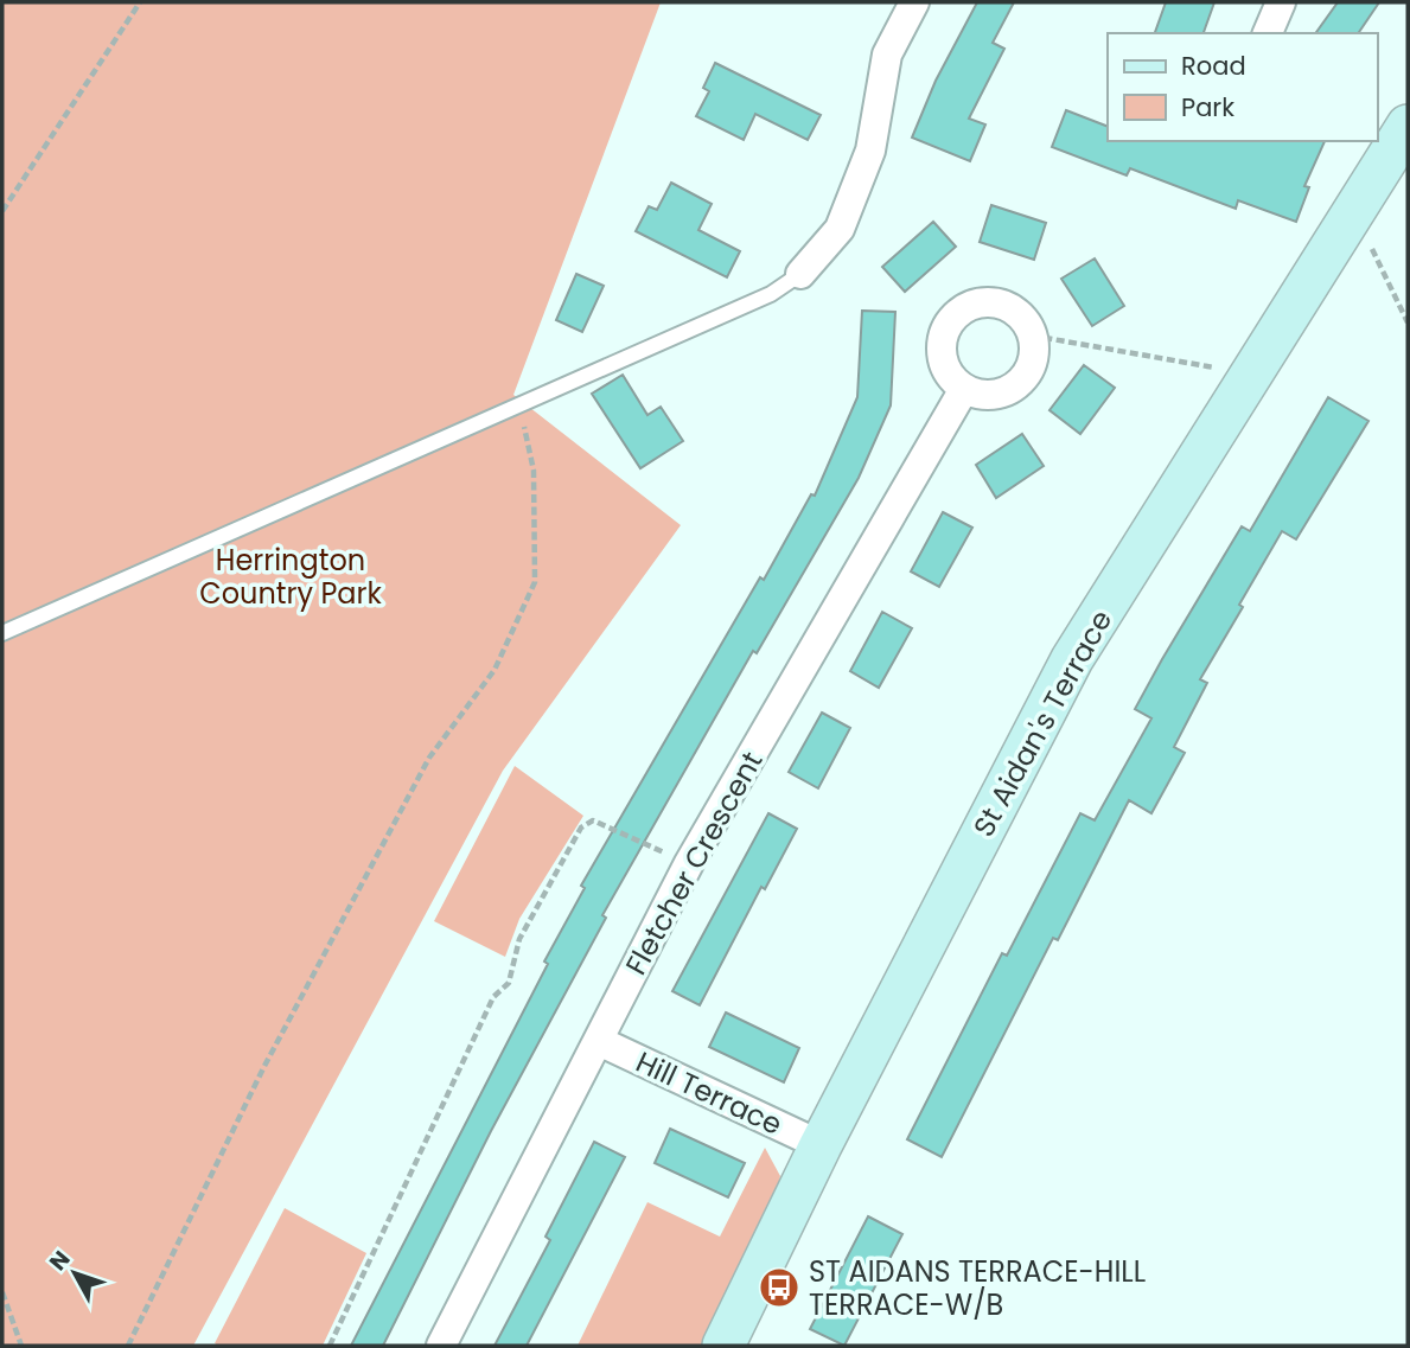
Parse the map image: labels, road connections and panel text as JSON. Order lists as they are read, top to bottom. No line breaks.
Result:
{"streets":{"main road":["St Aidan's Terrace"],"street":["Fletcher Crescent","Hill Terrace"]},"crossings":[["St Aidan's Terrace","Hill Terrace"],["Fletcher Crescent","Hill Terrace"]],"parks":["Herrington Country Park"],"places":{"bus stop":["ST AIDANS TERRACE-HILL TERRACE-W/B"]},"legend":["Road","Park"],"north":"top left"}
